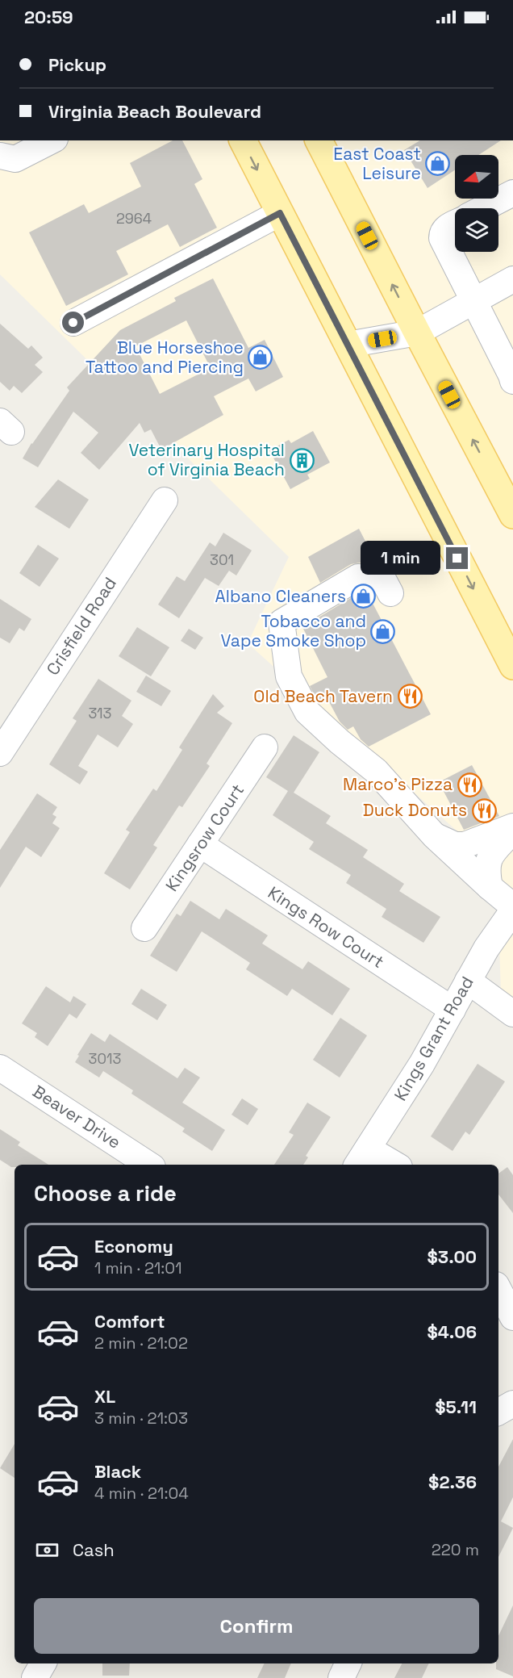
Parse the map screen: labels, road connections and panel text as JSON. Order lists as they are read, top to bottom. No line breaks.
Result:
{"streets":{"street":["Crisfield Road","Kingsrow Court","Kings Row Court","Kings Grant Road","Beaver Drive"]},"crossings":[["Kingsrow Court","Kings Row Court"],["Kings Row Court","Kings Grant Road"]],"places":{"shop":["East Coast Leisure","Blue Horseshoe Tattoo and Piercing","Albano Cleaners","Tobacco and Vape Smoke Shop"],"building":["Veterinary Hospital of Virginia Beach"],"restaurant":["Old Beach Tavern","Marco's Pizza","Duck Donuts"]},"house_numbers":["2964","301","313","3013"],"north":"left","page":{"status":"20:59","banner":["Pickup","Virginia Beach Boulevard"],"bubble":"1 min","heading":"Choose a ride","list":[{"name":"Economy","note":"1 min · 21:01","value":"$3.00"},{"name":"Comfort","note":"2 min · 21:02","value":"$4.06"},{"name":"XL","note":"3 min · 21:03","value":"$5.11"},{"name":"Black","note":"4 min · 21:04","value":"$2.36"}],"pay":["Cash","220 m"],"buttons":"Confirm"}}
